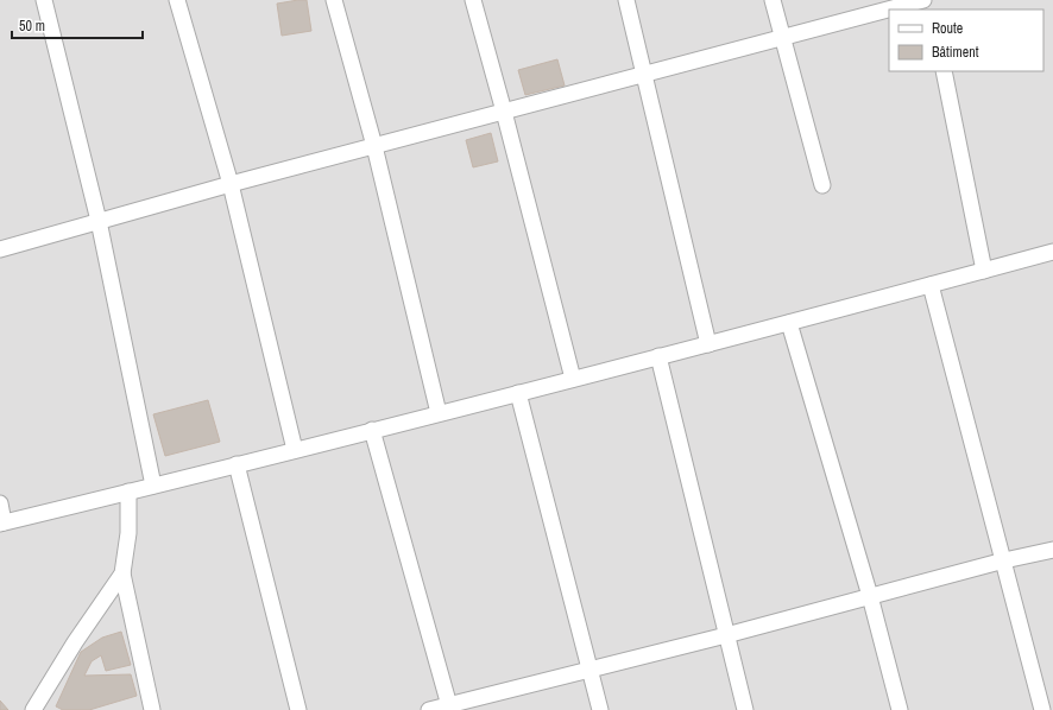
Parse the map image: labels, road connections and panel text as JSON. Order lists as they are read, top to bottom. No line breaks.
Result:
{"legend":["Route","Bâtiment"],"scale_bar":"50 m"}
